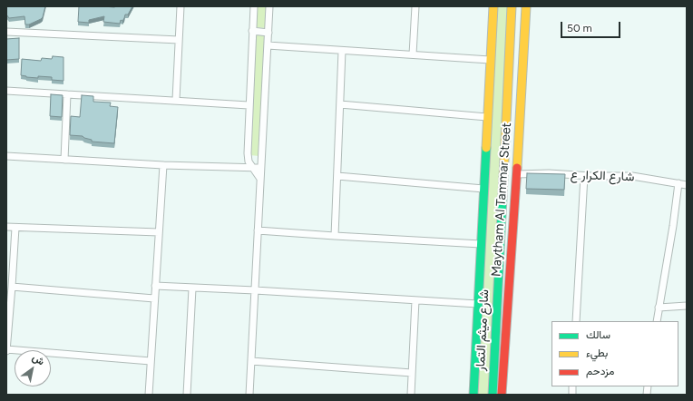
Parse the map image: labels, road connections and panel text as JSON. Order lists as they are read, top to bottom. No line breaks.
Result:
{"streets":{"street":["شارع الكرار ع","Maytham Al Tammar Street","شارع ميثم التمار"]},"crossings":[["شارع الكرار ع","Maytham Al Tammar Street"]],"legend":["سالك","بطيء","مزدحم"],"scale_bar":"50 m","north":"top right"}
